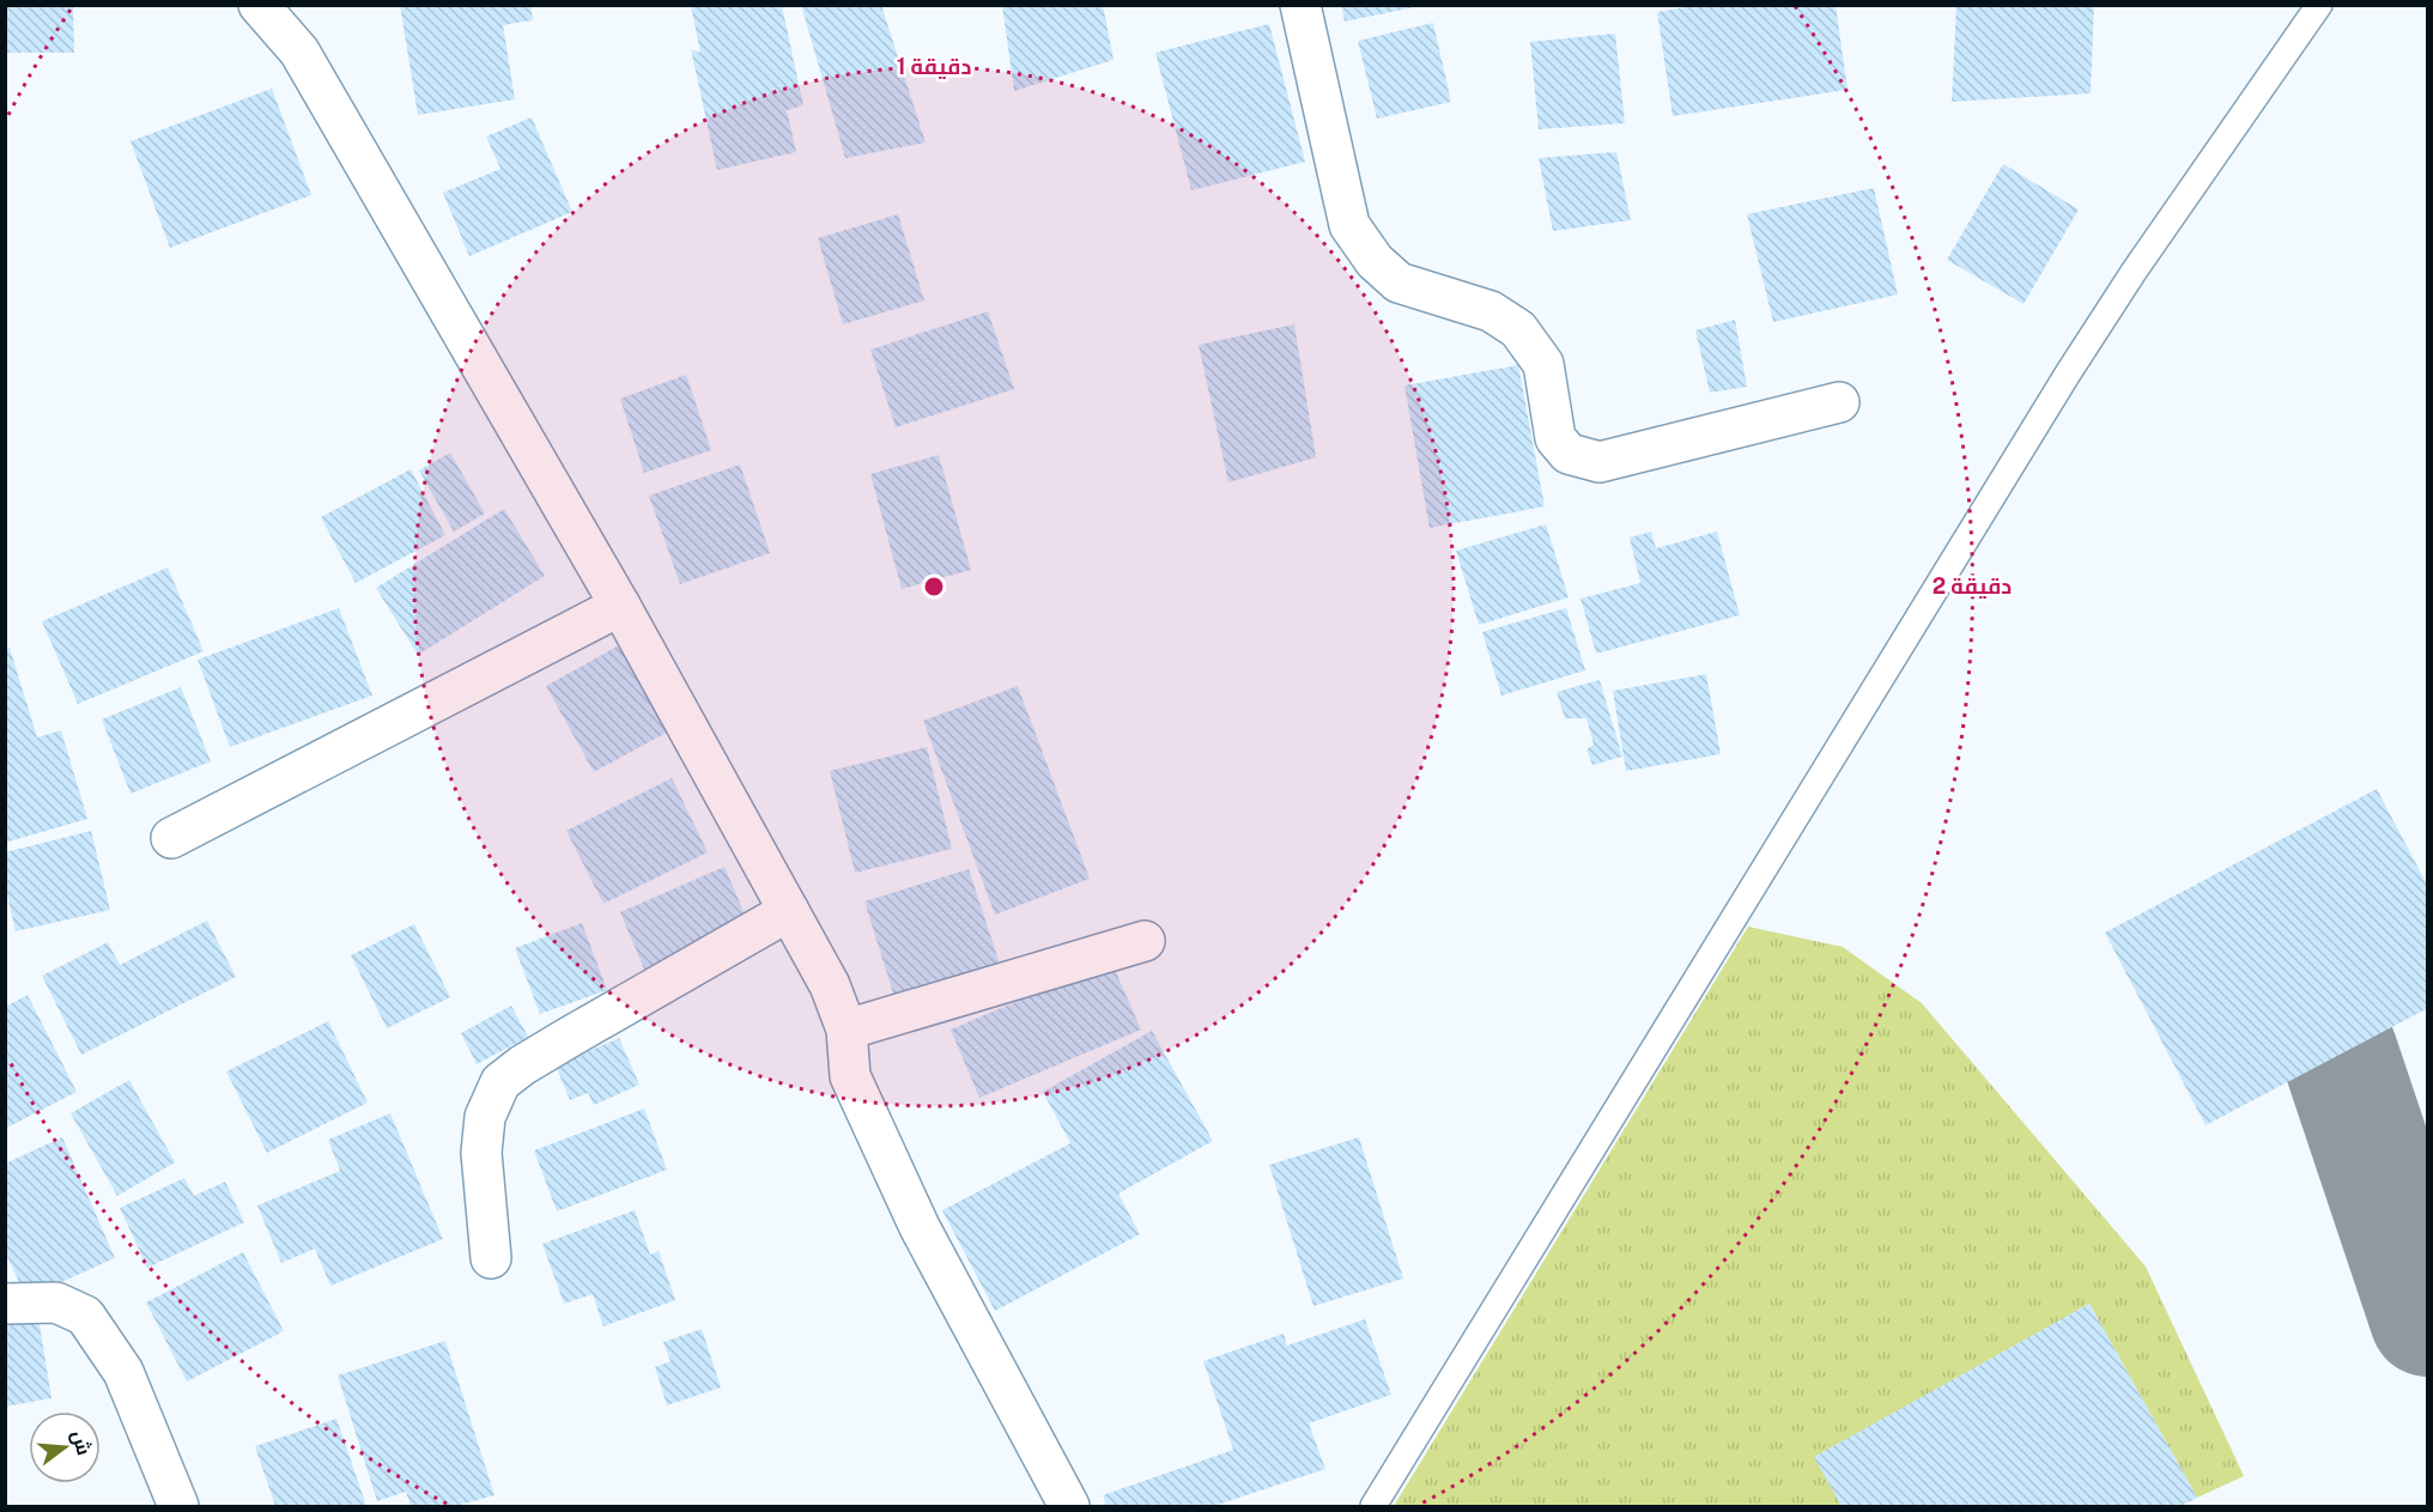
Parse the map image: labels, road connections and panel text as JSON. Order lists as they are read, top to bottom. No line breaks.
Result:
{"north":"right","rings":["1 دقيقة","2 دقيقة"]}
